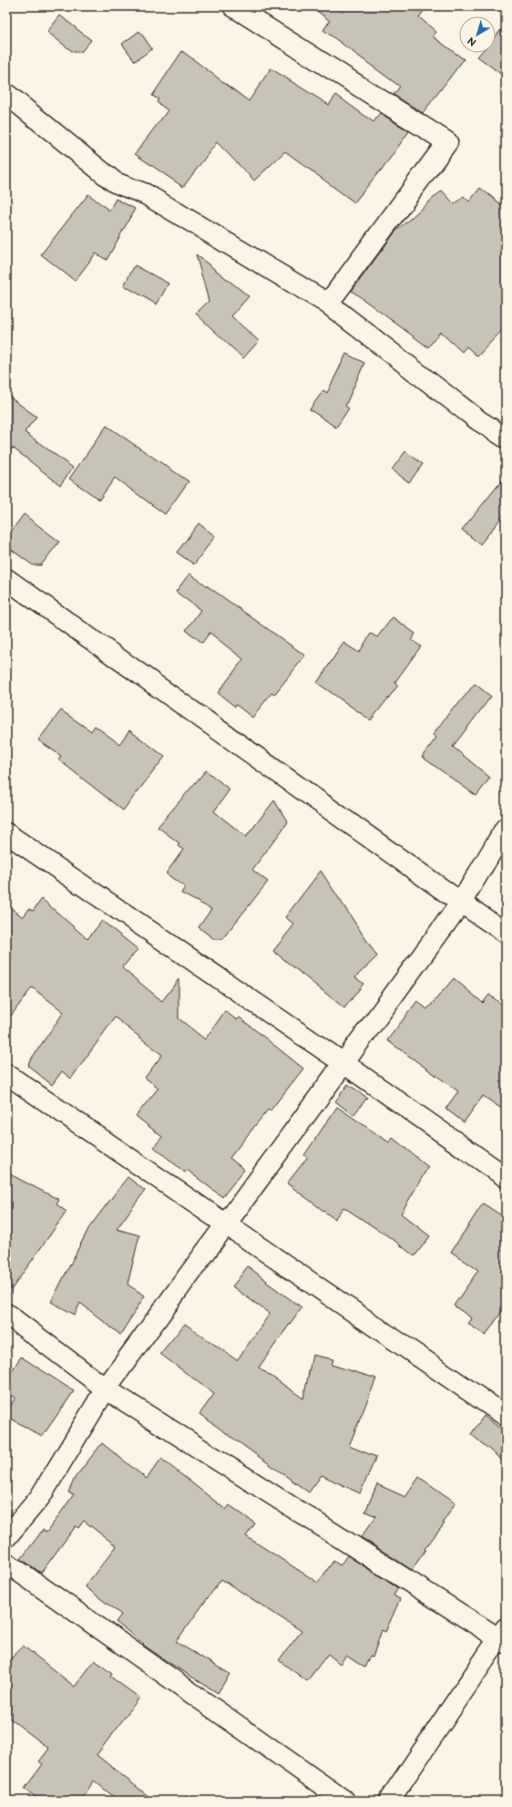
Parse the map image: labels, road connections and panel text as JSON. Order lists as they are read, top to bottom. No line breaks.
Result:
{"north":"bottom left"}
